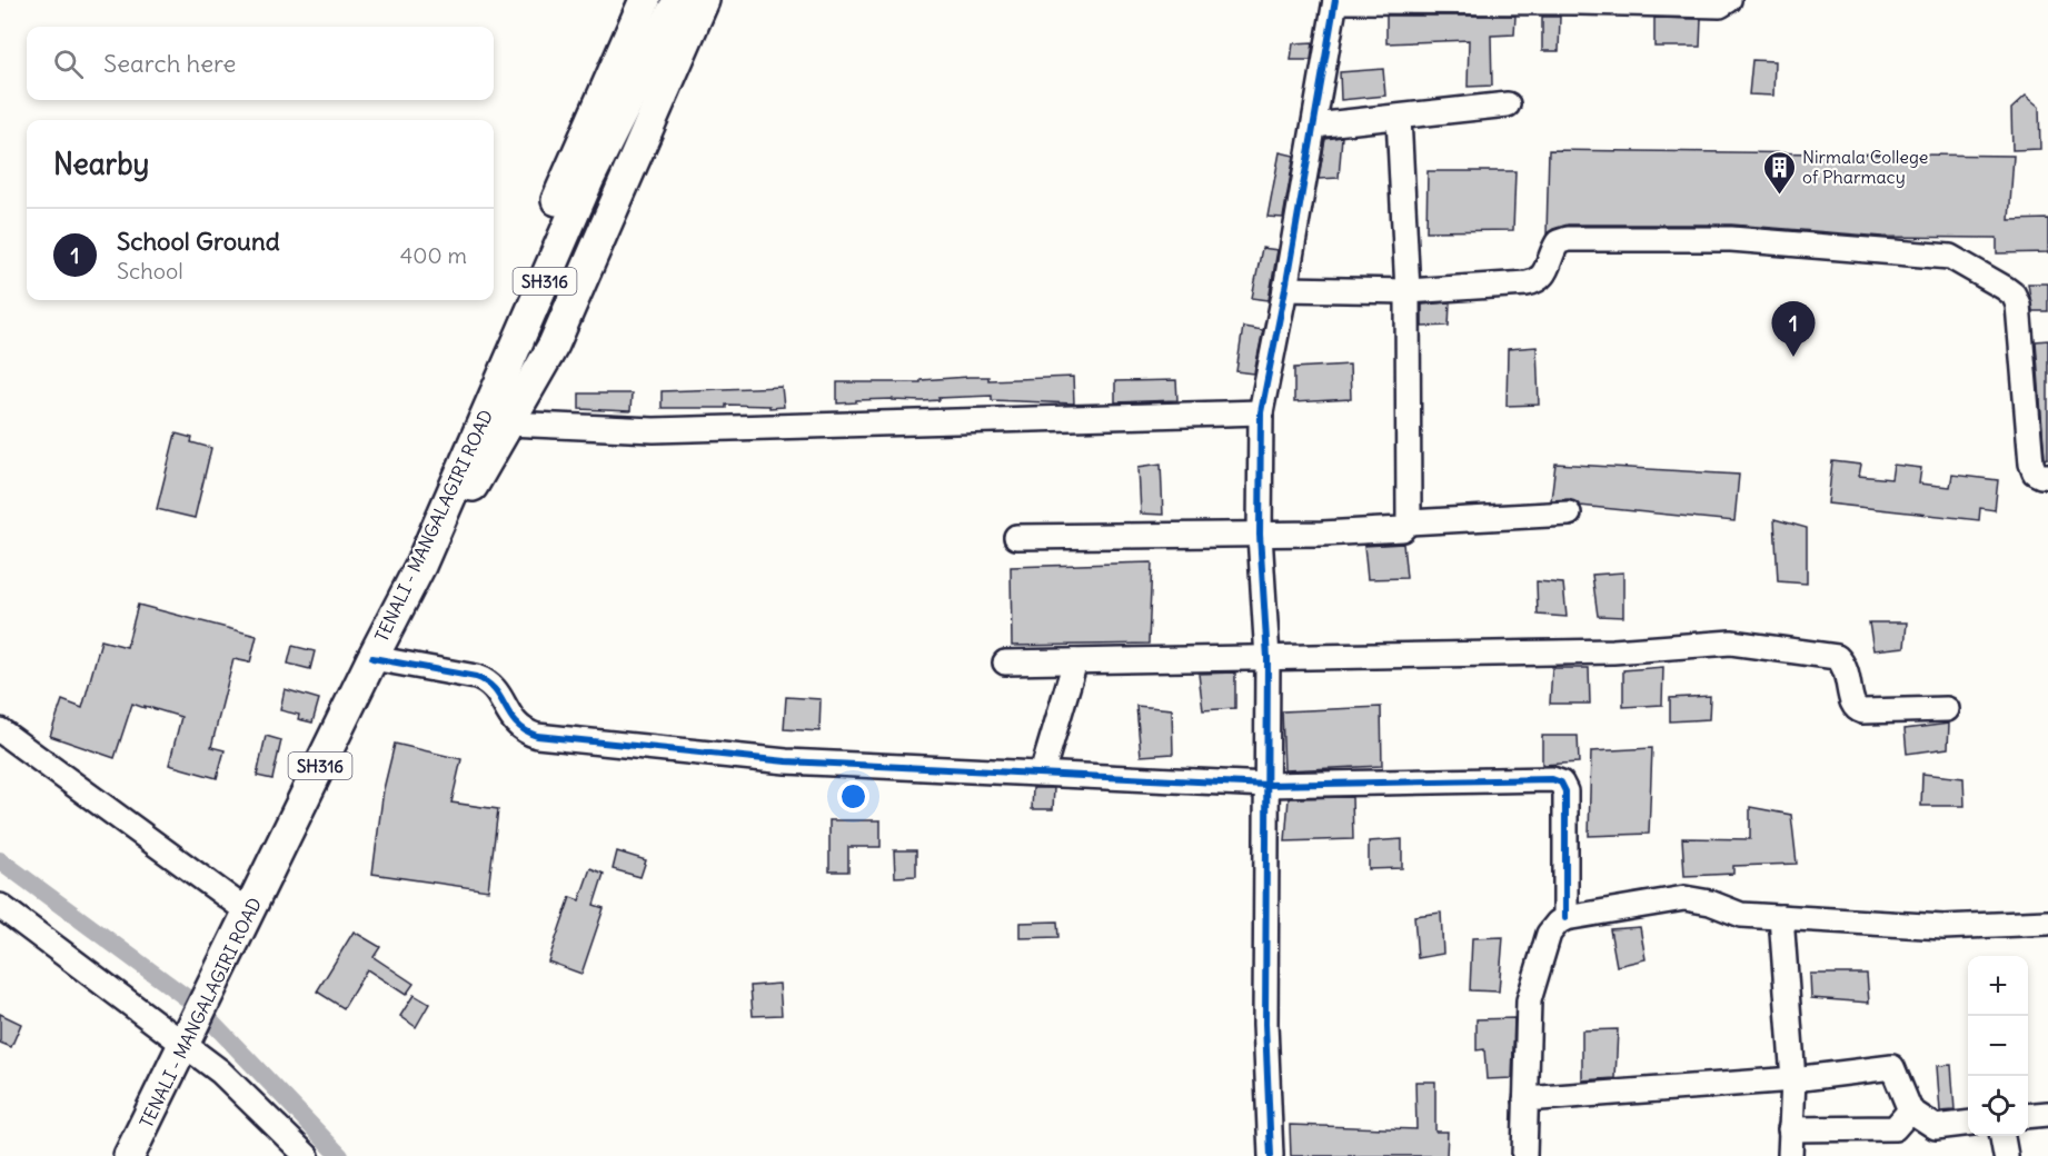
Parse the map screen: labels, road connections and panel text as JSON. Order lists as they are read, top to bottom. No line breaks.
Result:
{"streets":{"main road":["SH316","TENALI - MANGALAGIRI ROAD"]},"places":{"building":["Nirmala College of Pharmacy"]},"page":{"search":"Search here","heading":"Nearby","list":[{"mark":"1","name":"School Ground","note":"School","value":"400 m"}],"pins":"1","map_buttons":["+","−"]}}
